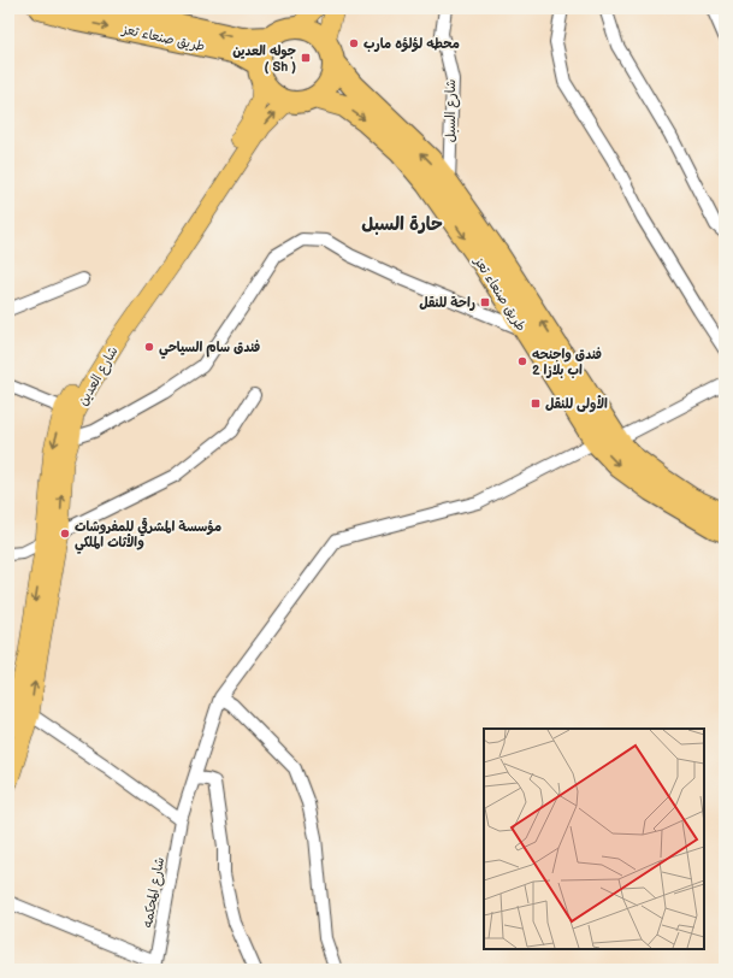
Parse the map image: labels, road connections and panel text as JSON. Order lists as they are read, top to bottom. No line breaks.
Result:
{"streets":{"highway":["طريق صنعاء تعز"],"main road":["شارع العدين"],"street":["شارع السبل","شارع المحكمه"]},"crossings":[["طريق صنعاء تعز","شارع السبل"],["طريق صنعاء تعز","شارع العدين"],["طريق صنعاء تعز","شارع المحكمه"]],"districts":["حارة السبل"],"places":{"other":["محطه لؤلؤه مارب","فندق سام السياحي","فندق واجنحه اب بلازا 2","مؤسسة المشرقي للمفروشات والأثاث الملكي"],"transit":["جوله العدين ( Sh )","راحة للنقل","الأولى للنقل"]}}
